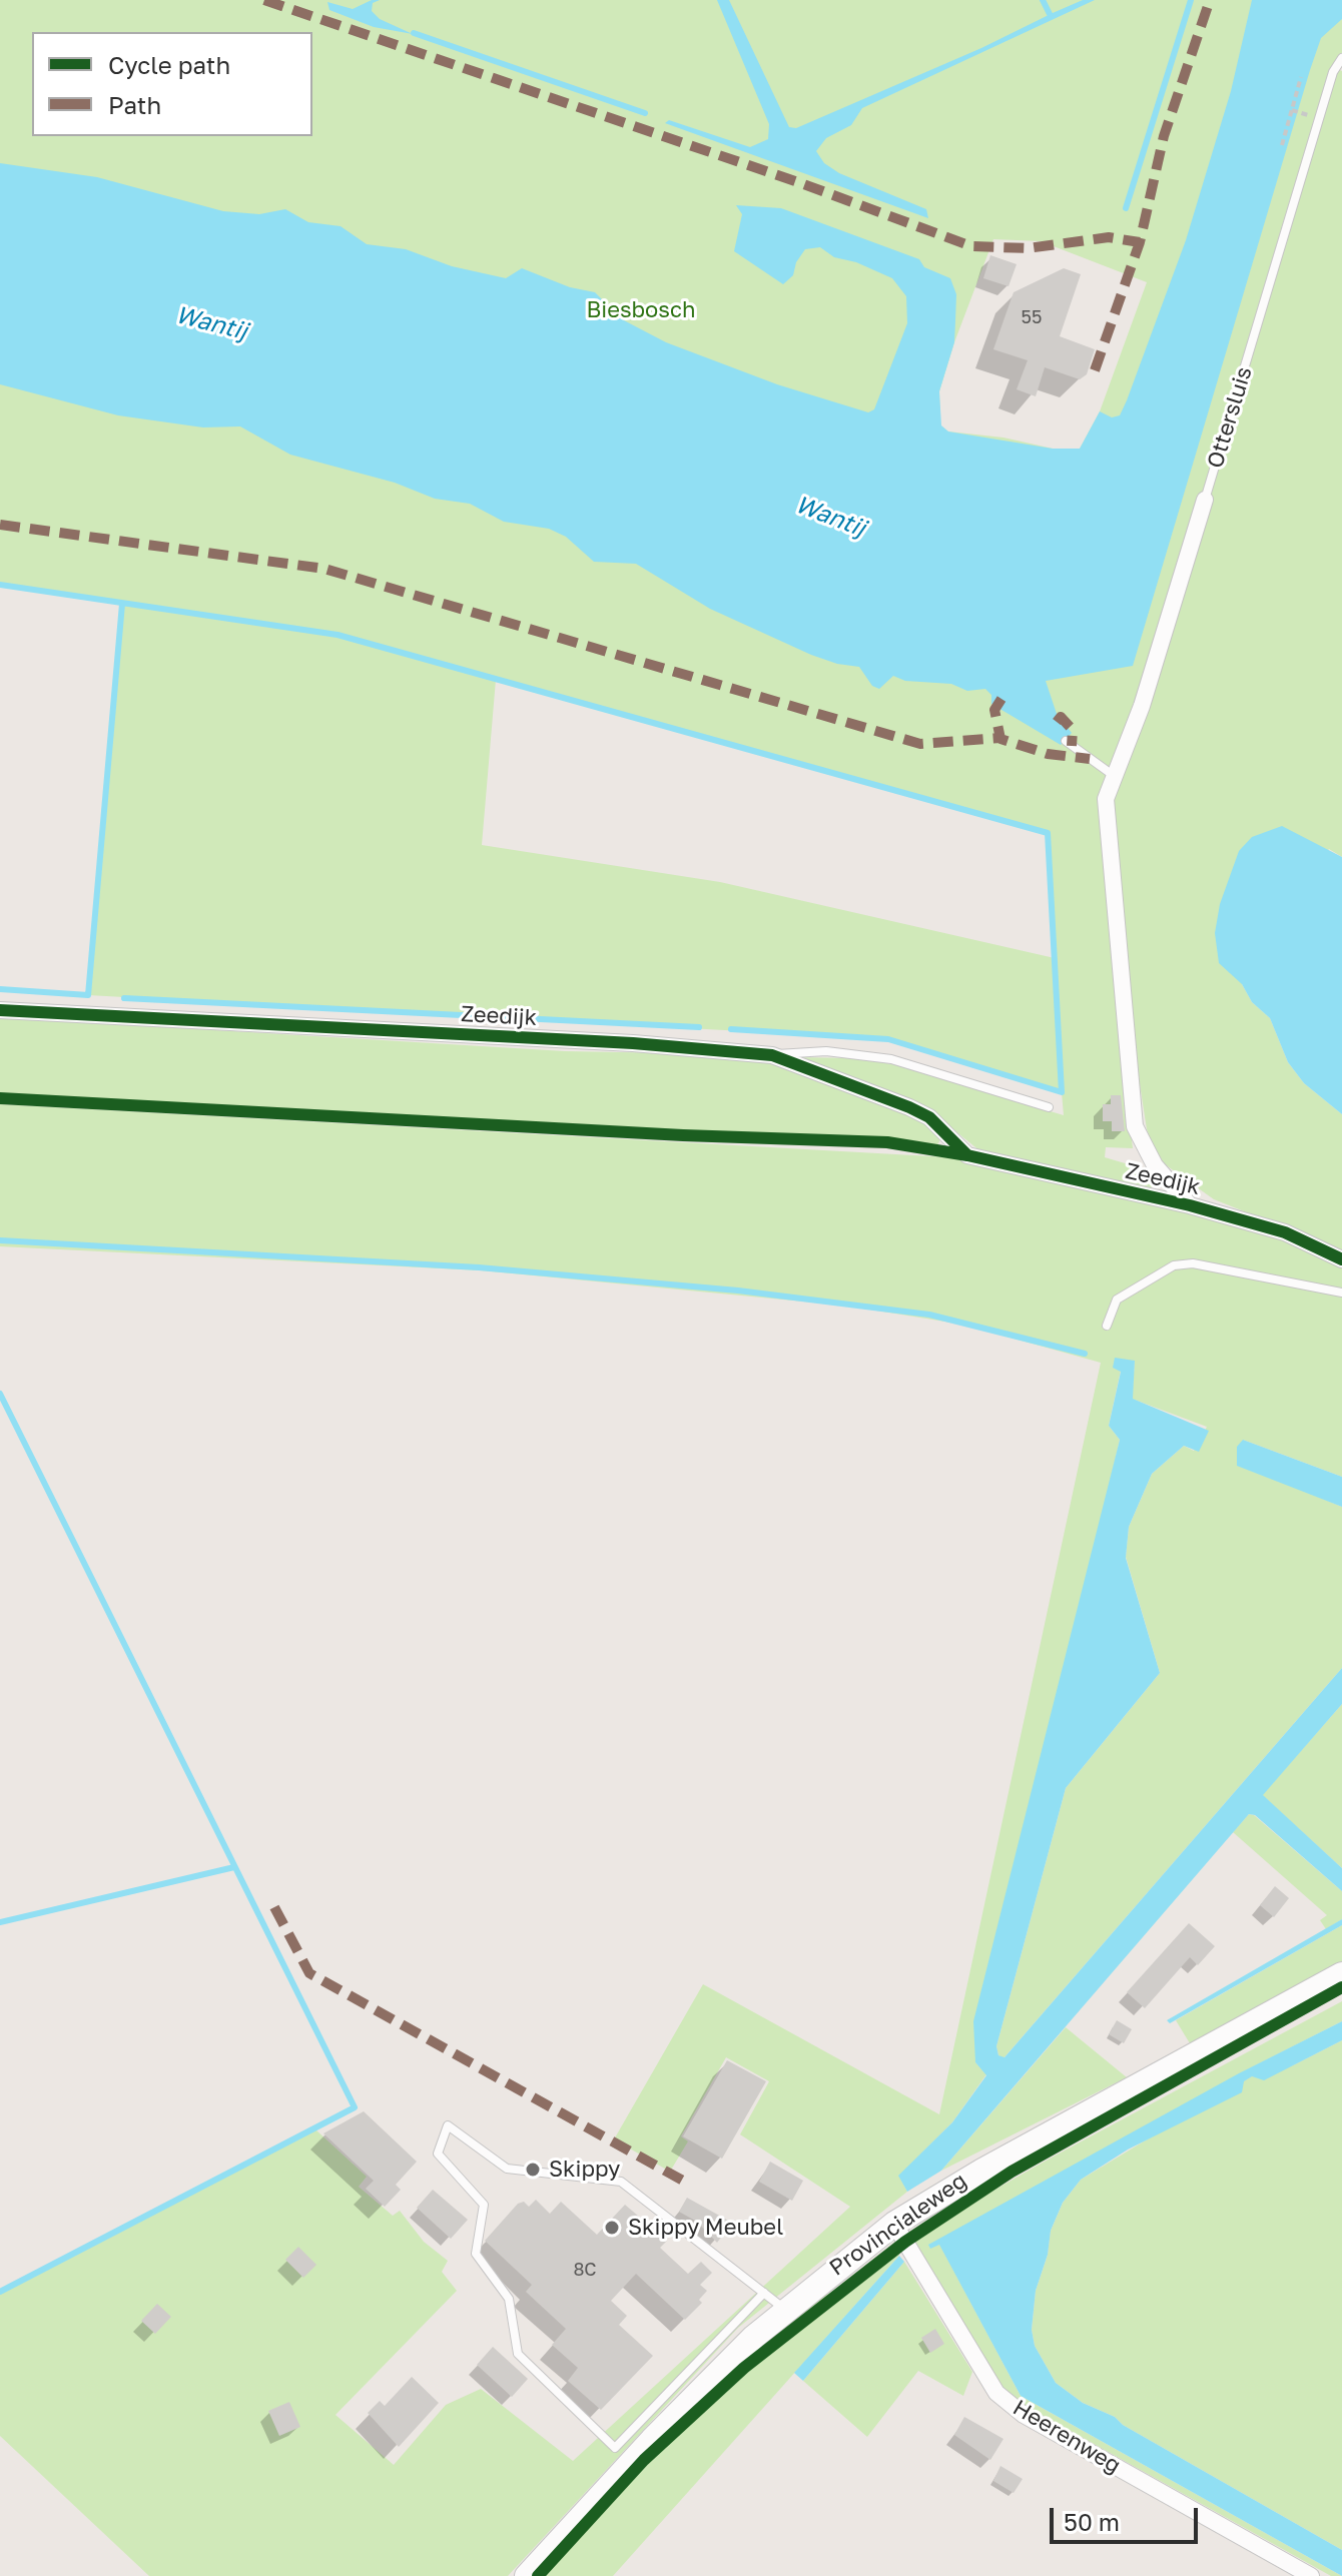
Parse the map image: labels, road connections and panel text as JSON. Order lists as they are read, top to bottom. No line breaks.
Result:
{"streets":{"main road":["Provincialeweg"],"street":["Ottersluis","Zeedijk","Heerenweg"]},"crossings":[["Ottersluis","Zeedijk"],["Provincialeweg","Heerenweg"]],"water":["Wantij"],"parks":["Biesbosch"],"places":["Skippy","Skippy Meubel"],"house_numbers":["55","8C"],"legend":["Cycle path","Path"],"scale_bar":"50 m"}
